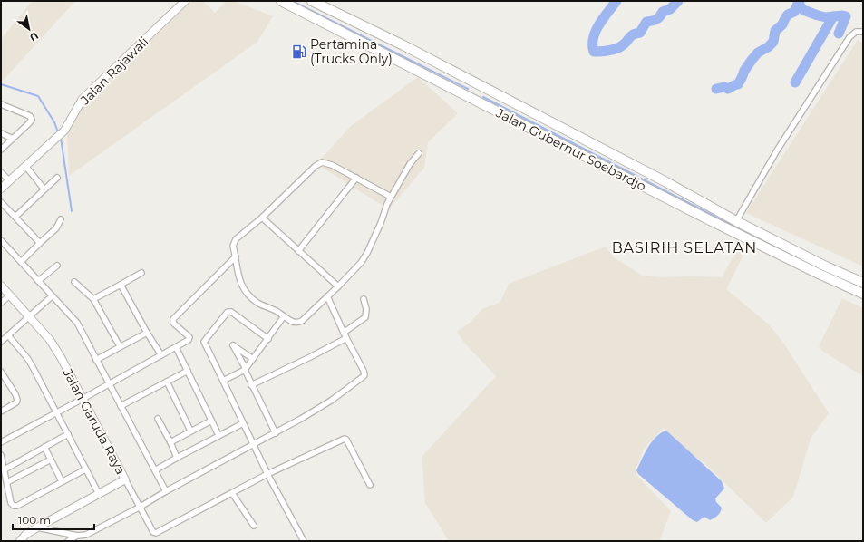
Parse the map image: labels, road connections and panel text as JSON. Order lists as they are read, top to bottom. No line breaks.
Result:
{"streets":{"highway":["Jalan Gubernur Soebardjo"],"street":["Jalan Rajawali","Jalan Garuda Raya"]},"districts":["BASIRIH SELATAN"],"places":{"fuel station":["Pertamina (Trucks Only)"]},"scale_bar":"100 m","north":"bottom right"}
